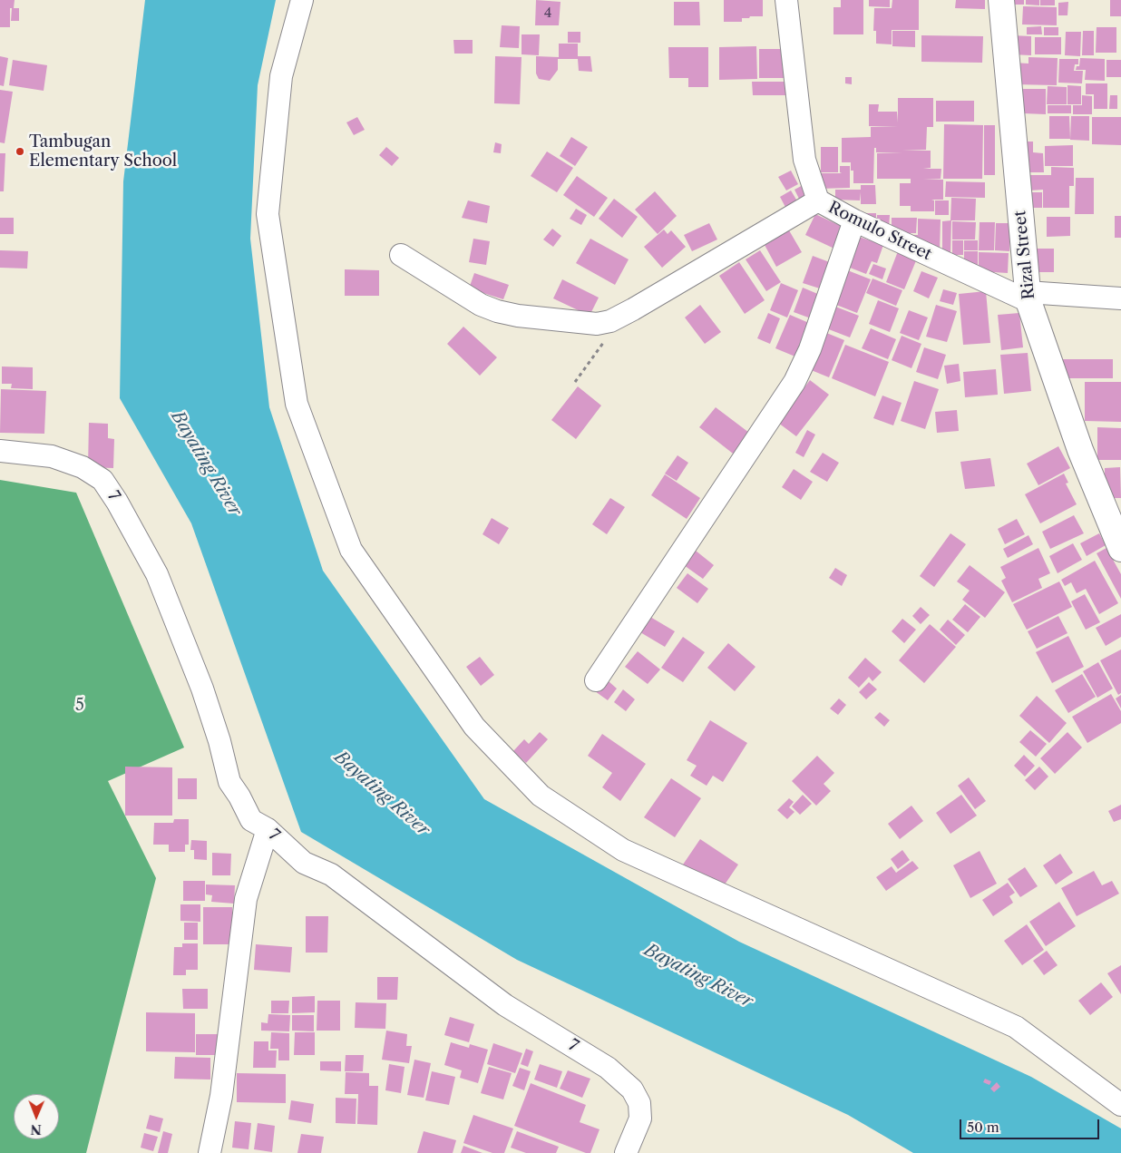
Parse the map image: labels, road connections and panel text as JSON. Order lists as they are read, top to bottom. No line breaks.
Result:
{"streets":{"street":["Romulo Street","Rizal Street","7"]},"crossings":[["Romulo Street","Rizal Street"]],"water":["Bayating River"],"parks":["5"],"places":["Tambugan Elementary School"],"house_numbers":["4"],"scale_bar":"50 m","north":"bottom"}
